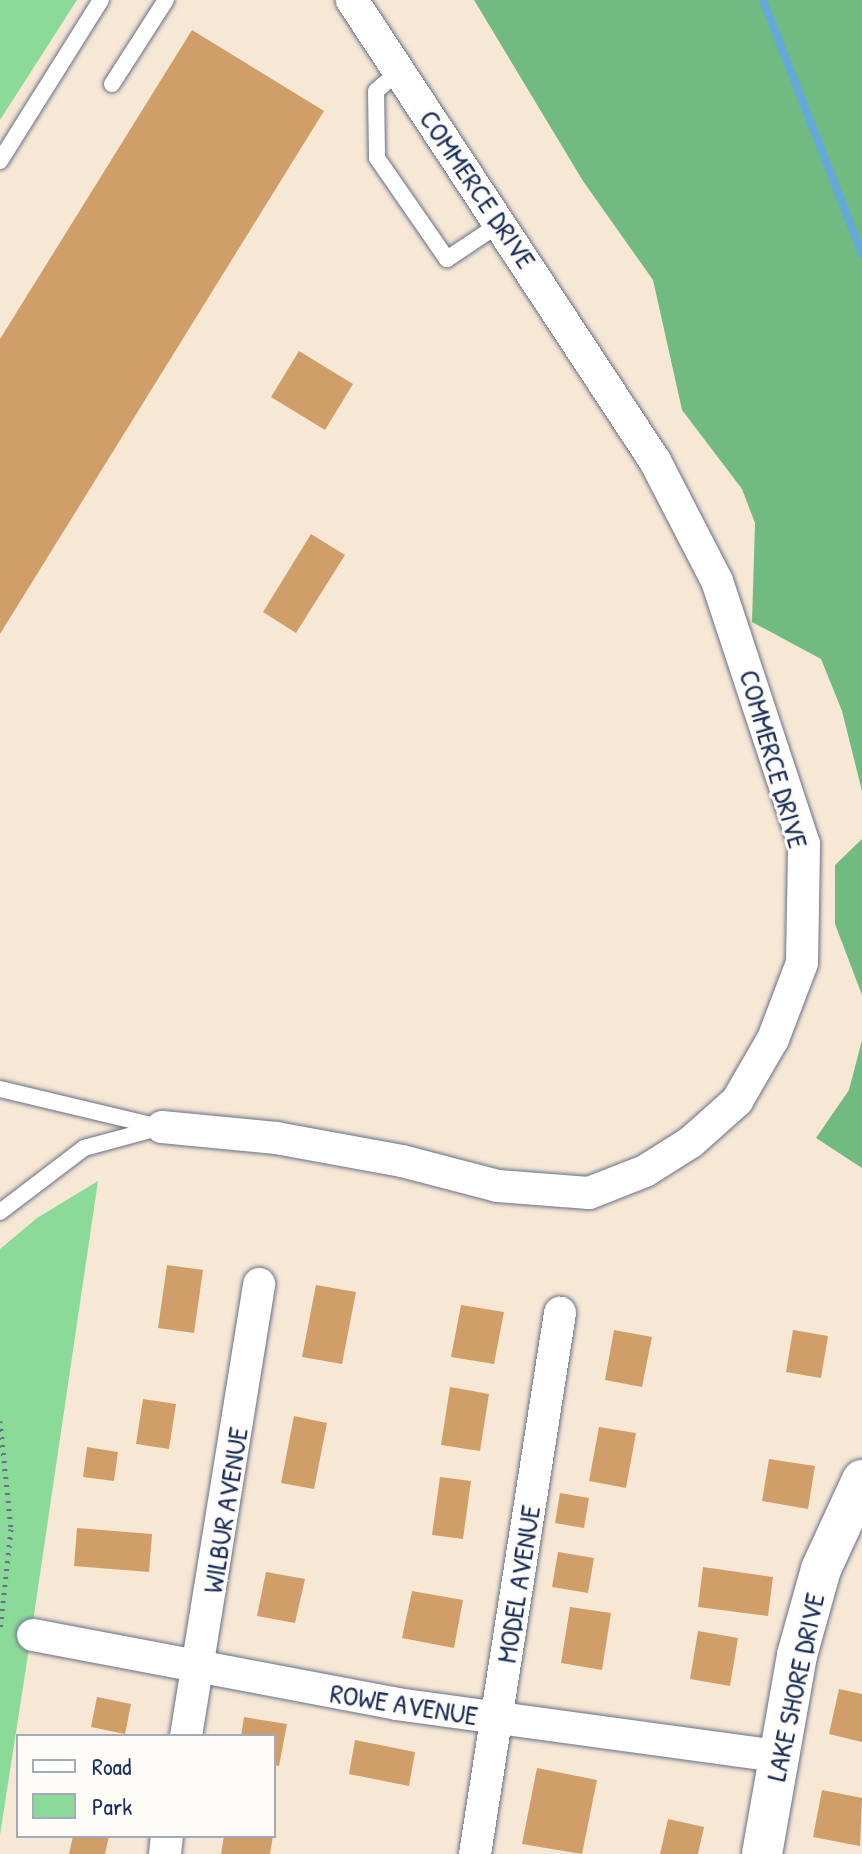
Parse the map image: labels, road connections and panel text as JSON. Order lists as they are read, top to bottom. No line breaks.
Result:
{"streets":{"street":["COMMERCE DRIVE","WILBUR AVENUE","MODEL AVENUE","LAKE SHORE DRIVE","ROWE AVENUE"]},"crossings":[["WILBUR AVENUE","ROWE AVENUE"],["MODEL AVENUE","ROWE AVENUE"],["LAKE SHORE DRIVE","ROWE AVENUE"]],"legend":["Road","Park"]}
